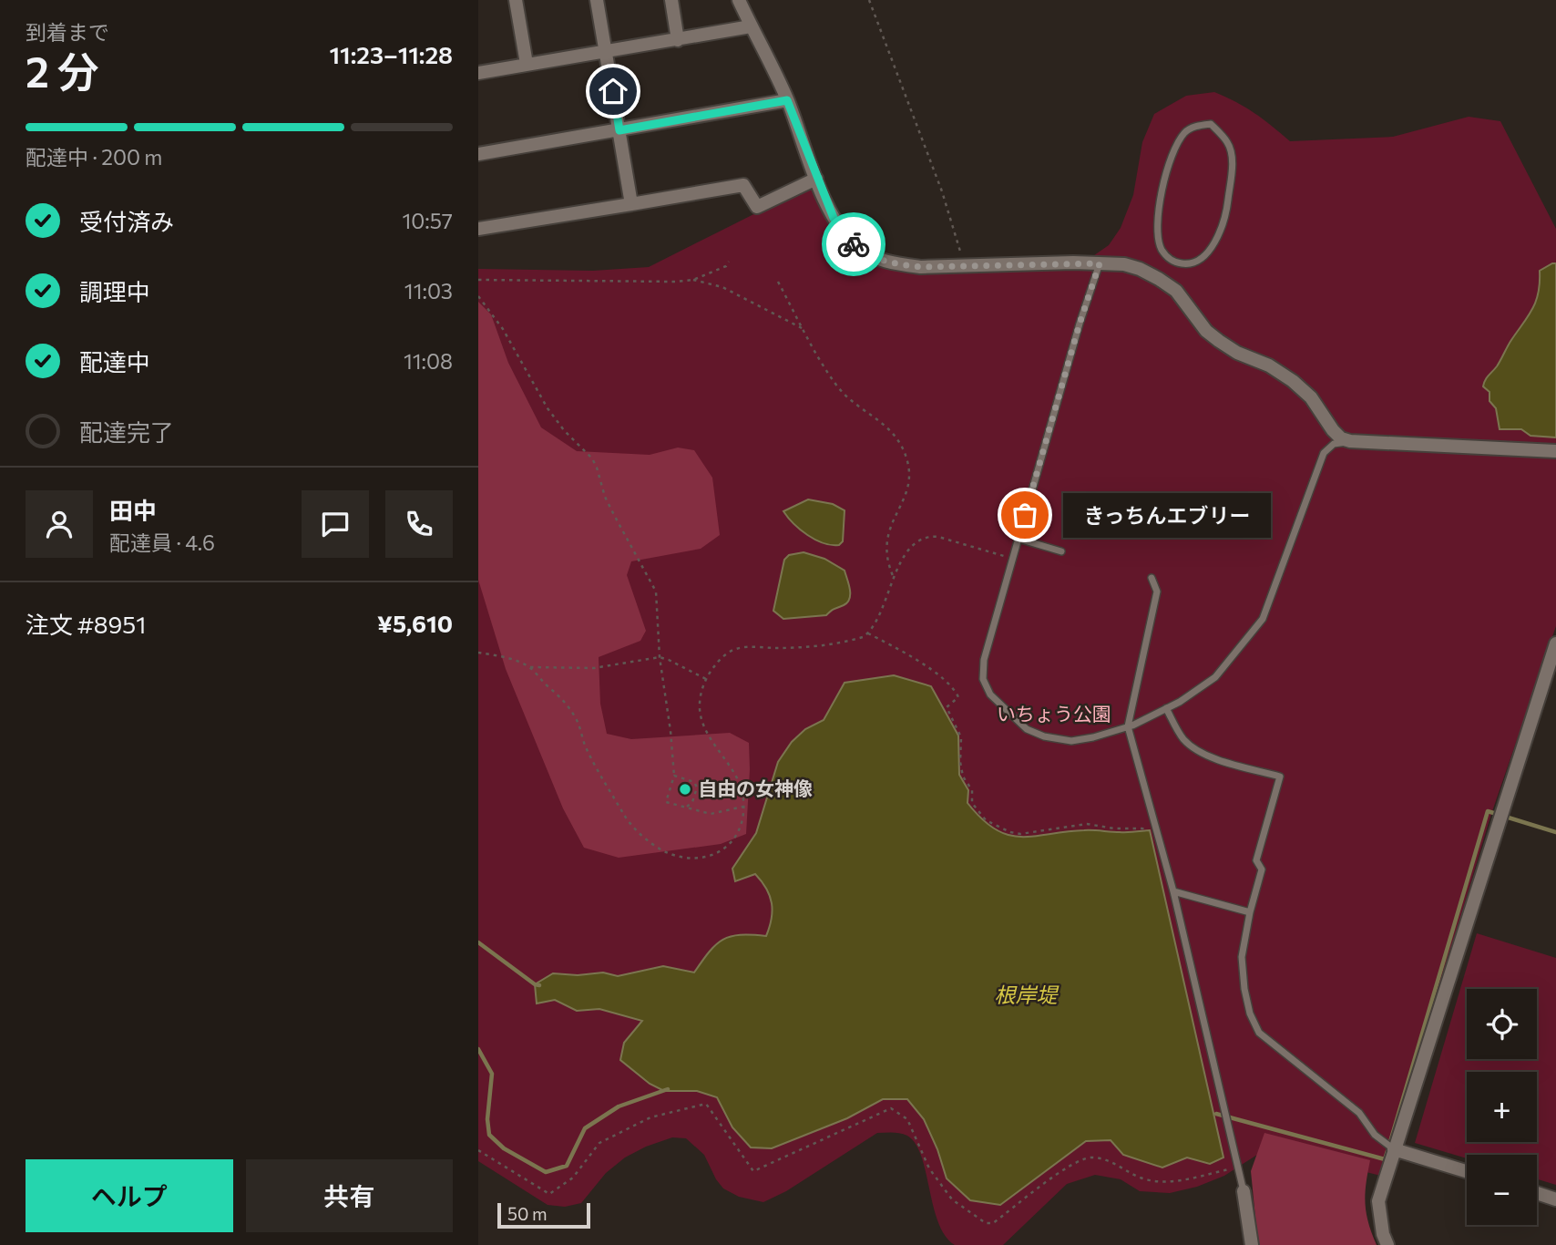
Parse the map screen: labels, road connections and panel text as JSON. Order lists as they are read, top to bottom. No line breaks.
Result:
{"water":["根岸堤"],"parks":["いちょう公園"],"places":["きっちんエブリー","自由の女神像"],"scale_bar":"50 m","page":{"heading":["2 分","到着まで","11:23–11:28"],"panel":["田中","配達員 · 4.6","注文 #8951","¥5,610"],"bar":"配達中 · 200 m","list":[["受付済み","10:57"],["調理中","11:03"],["配達中","11:08"],"配達完了"],"bubble":"きっちんエブリー","map_buttons":["+","−"],"buttons":["ヘルプ","共有"],"scale":"50 m"}}
